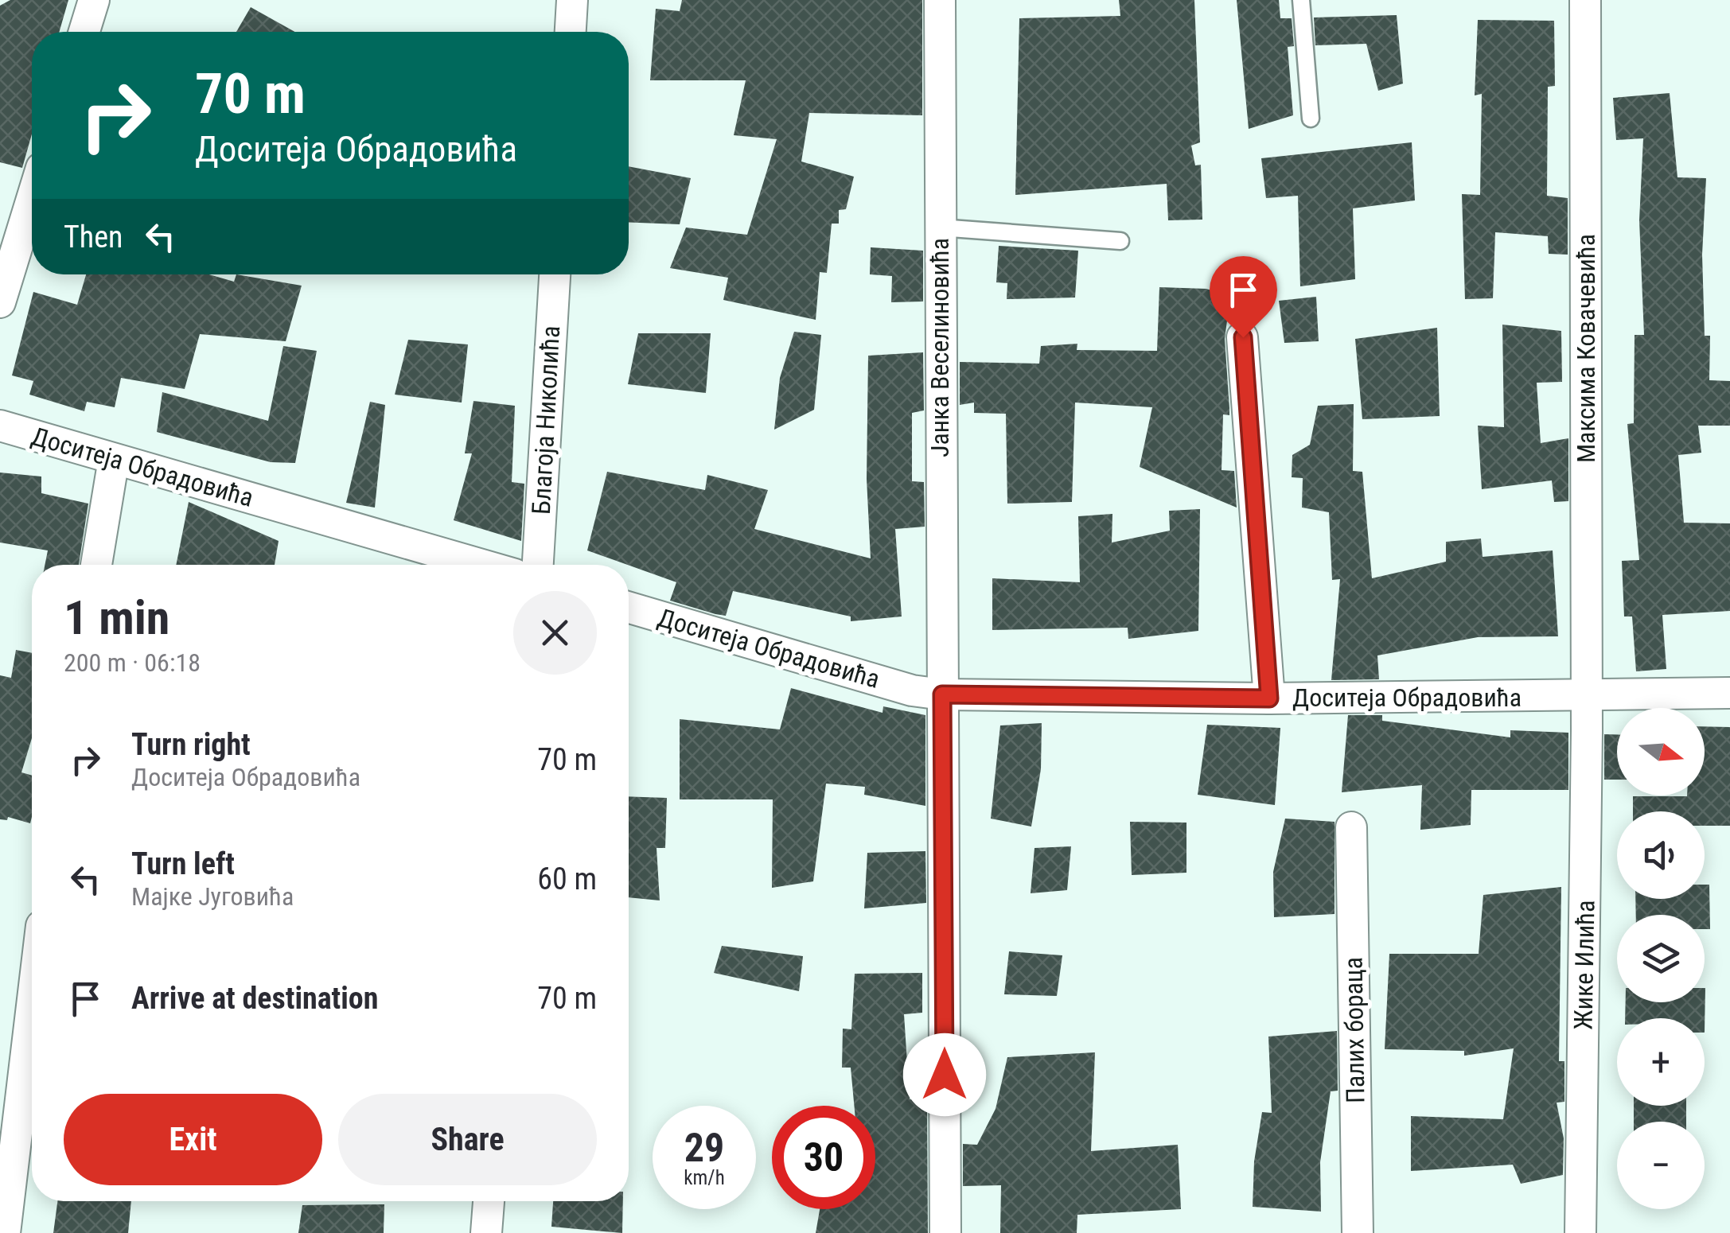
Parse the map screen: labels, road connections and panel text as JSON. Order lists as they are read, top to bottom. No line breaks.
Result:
{"streets":{"street":["Јанка Веселиновића","Максима Ковачевића","Благоја Николића","Доситеја Обрадовића","Жике Илића","Палих бораца"]},"crossings":[["Јанка Веселиновића","Доситеја Обрадовића"],["Максима Ковачевића","Доситеја Обрадовића"],["Максима Ковачевића","Жике Илића"],["Доситеја Обрадовића","Жике Илића"]],"north":"right","page":{"turn":["70 m","Доситеја Обрадовића"],"then":"Then","heading":["1 min","200 m · 06:18"],"list":[{"name":"Turn right","note":"Доситеја Обрадовића","value":"70 m"},{"name":"Turn left","note":"Мајке Југовића","value":"60 m"},{"name":"Arrive at destination","value":"70 m"}],"map_buttons":["+","−"],"buttons":["Exit","Share"],"speed":"29 km/h","limit":"30"}}
